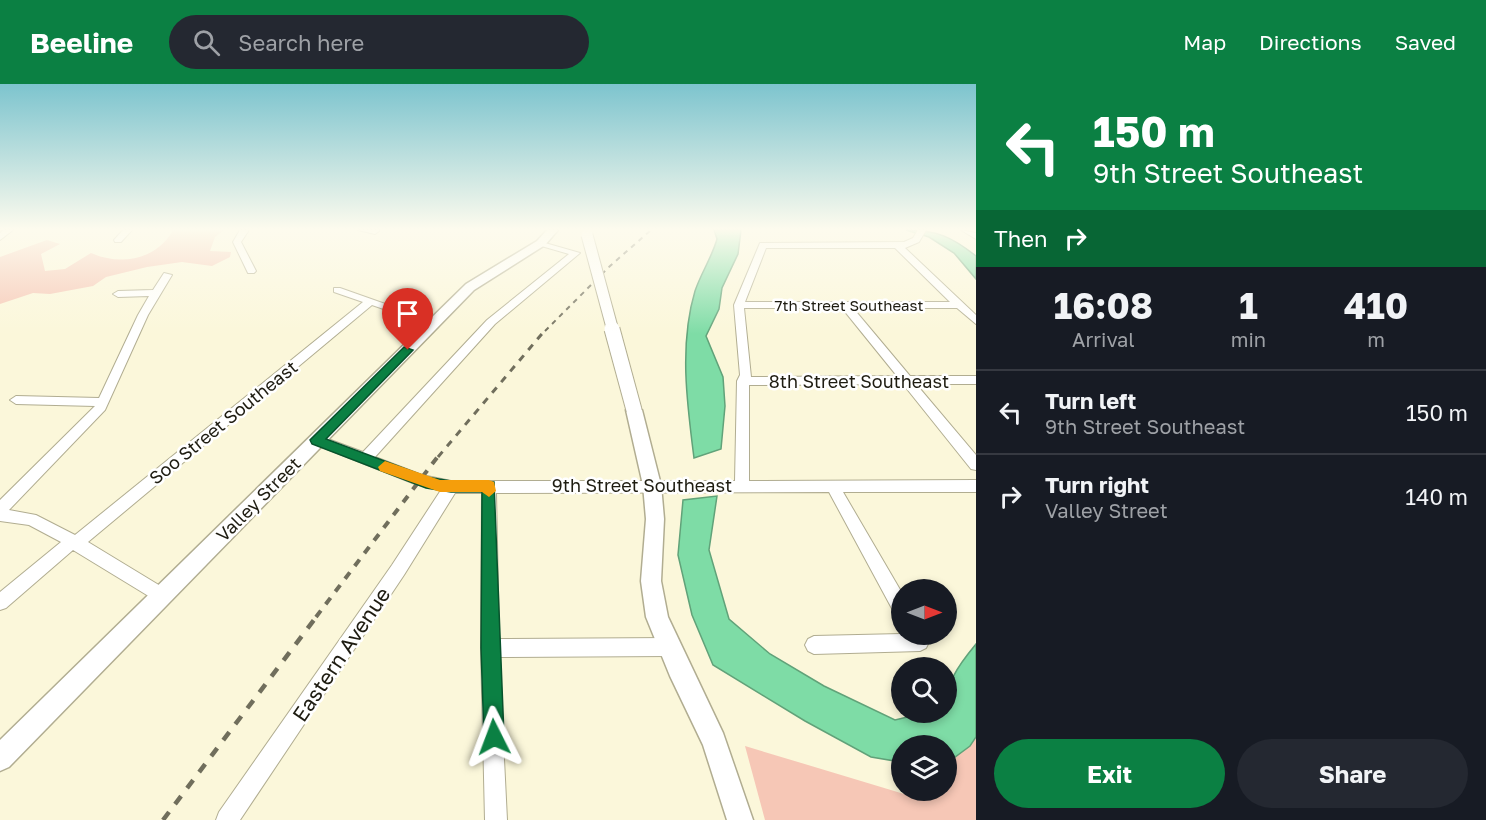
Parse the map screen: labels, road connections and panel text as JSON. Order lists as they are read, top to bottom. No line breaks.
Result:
{"streets":{"main road":["Valley Street"],"street":["7th Street Southeast","8th Street Southeast","Soo Street Southeast","9th Street Southeast","Eastern Avenue"]},"crossings":[["9th Street Southeast","Valley Street"],["9th Street Southeast","Eastern Avenue"]],"north":"right","page":{"header":"Beeline","search":"Search here","nav":["Map","Directions","Saved"],"turn":["150 m","9th Street Southeast"],"then":"Then","eta":["16:08","Arrival","1","min","410","m"],"list":[{"name":"Turn left","note":"9th Street Southeast","value":"150 m"},{"name":"Turn right","note":"Valley Street","value":"140 m"}],"buttons":["Exit","Share"]}}
